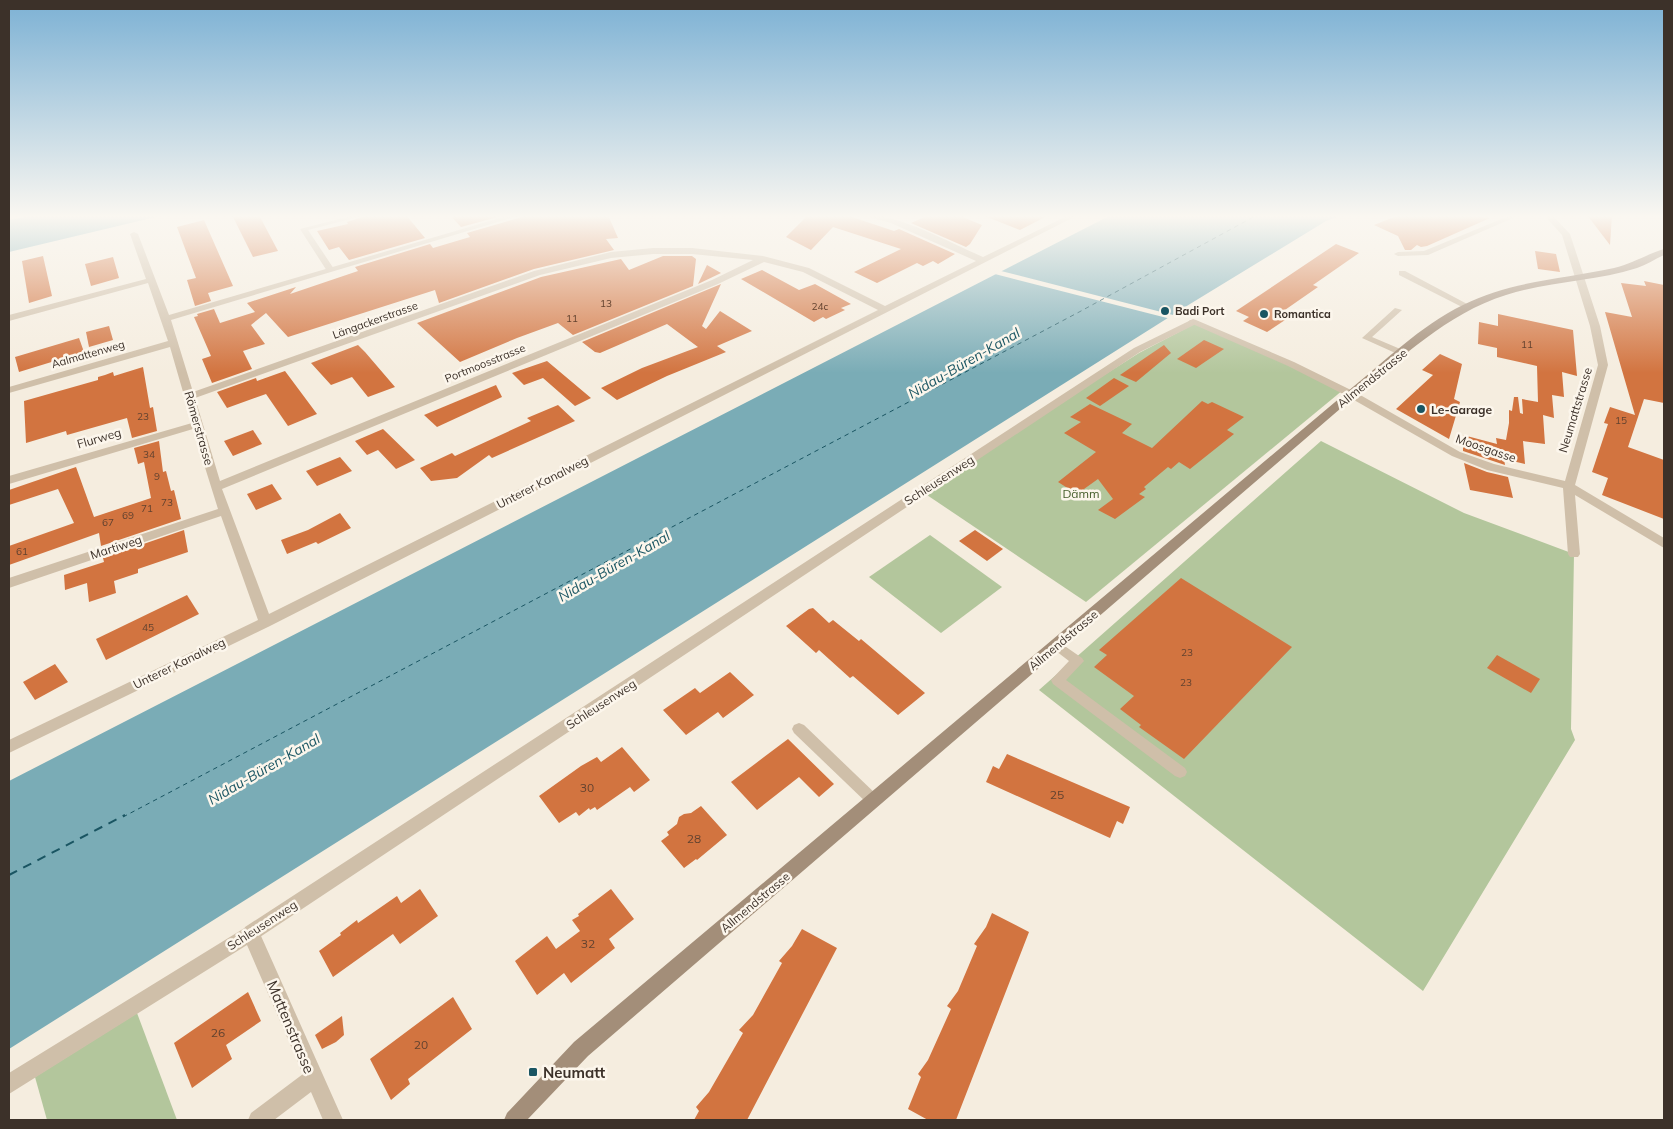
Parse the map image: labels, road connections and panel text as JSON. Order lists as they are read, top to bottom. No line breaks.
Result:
{"streets":{"main road":["Allmendstrasse"],"street":["Längackerstrasse","Aalmattenweg","Portmoosstrasse","Neumattstrasse","Römerstrasse","Flurweg","Moosgasse","Schleusenweg","Unterer Kanalweg","Martiweg","Mattenstrasse"]},"crossings":[["Längackerstrasse","Römerstrasse"],["Längackerstrasse","Unterer Kanalweg"],["Aalmattenweg","Römerstrasse"],["Portmoosstrasse","Römerstrasse"],["Allmendstrasse","Neumattstrasse"],["Allmendstrasse","Moosgasse"],["Neumattstrasse","Moosgasse"],["Römerstrasse","Flurweg"],["Römerstrasse","Unterer Kanalweg"],["Römerstrasse","Martiweg"],["Moosgasse","Schleusenweg"],["Schleusenweg","Mattenstrasse"]],"water":["Nidau-Büren-Kanal"],"parks":["Dämm"],"places":{"other":["Badi Port","Romantica","Le-Garage"],"transit":["Neumatt"]},"house_numbers":["13","24c","11","11","23","15","34","9","73","71","69","67","61","45","23","23","30","25","28","32","26","20"]}
